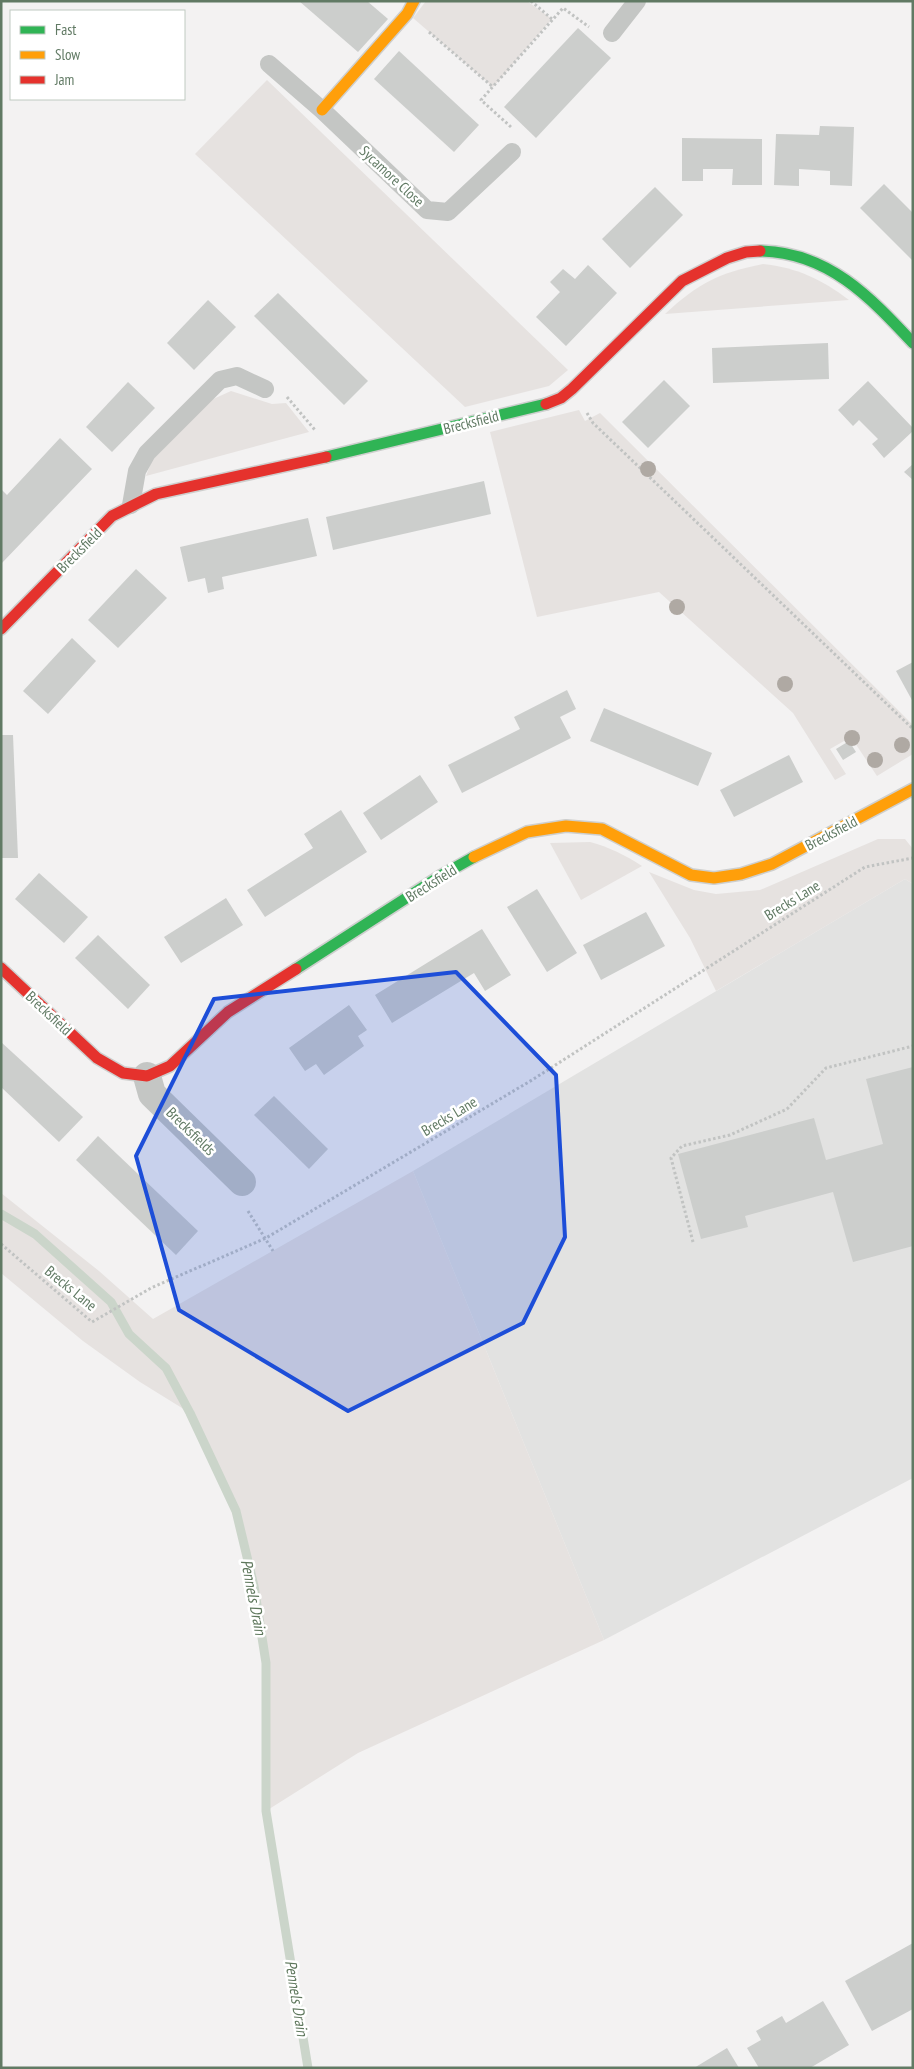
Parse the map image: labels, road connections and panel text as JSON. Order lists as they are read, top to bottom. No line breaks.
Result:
{"streets":{"street":["Brecksfield","Brecksfields"],"lane":["Sycamore Close"],"path":["Brecks Lane"]},"crossings":[["Brecksfield","Brecksfields"]],"water":["Pennels Drain"],"legend":["Fast","Slow","Jam"]}
